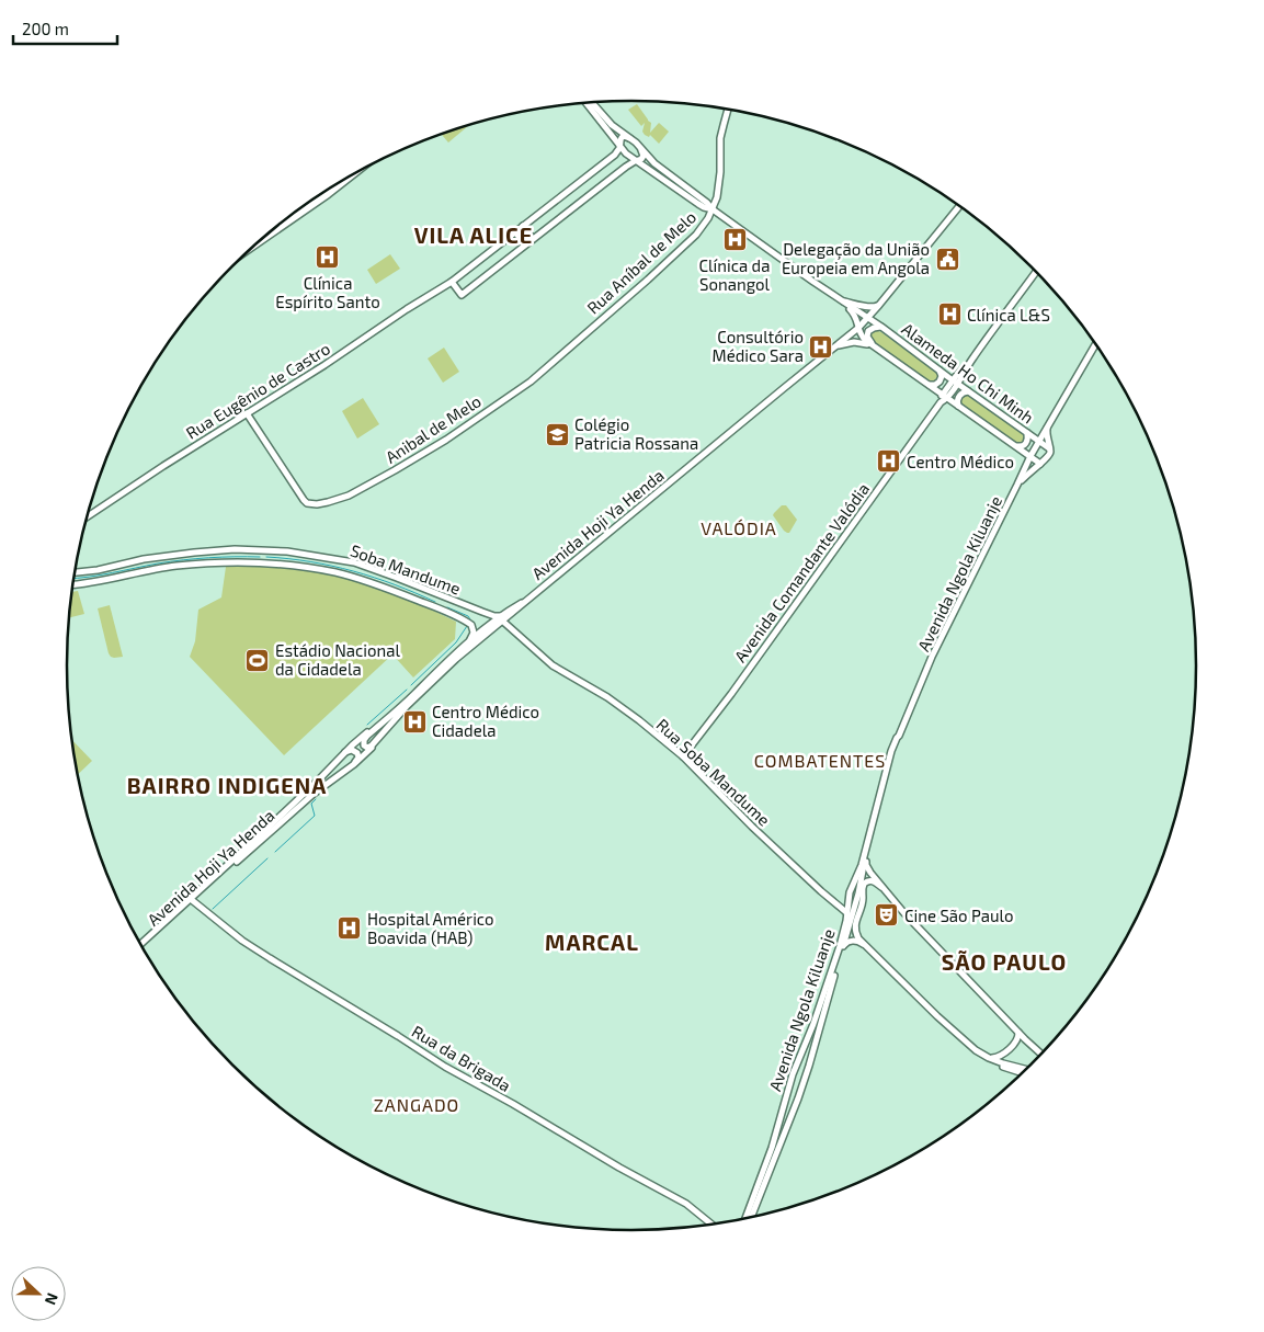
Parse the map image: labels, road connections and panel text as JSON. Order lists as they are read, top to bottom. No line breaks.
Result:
{"streets":{"main road":["Rua Aníbal de Melo","Alameda Ho Chi Minh","Rua Eugênio de Castro","Anibal de Melo","Avenida Hoji Ya Henda","Soba Mandume","Avenida Comandante Valódia","Avenida Ngola Kiluanje","Rua Soba Mandume","Rua da Brigada"]},"crossings":[["Rua Aníbal de Melo","Anibal de Melo"],["Alameda Ho Chi Minh","Avenida Hoji Ya Henda"],["Alameda Ho Chi Minh","Avenida Comandante Valódia"],["Alameda Ho Chi Minh","Avenida Ngola Kiluanje"],["Rua Eugênio de Castro","Anibal de Melo"],["Avenida Hoji Ya Henda","Soba Mandume"],["Avenida Hoji Ya Henda","Rua Soba Mandume"],["Avenida Hoji Ya Henda","Rua da Brigada"],["Soba Mandume","Rua Soba Mandume"],["Avenida Comandante Valódia","Rua Soba Mandume"],["Avenida Ngola Kiluanje","Rua Soba Mandume"]],"districts":["VILA ALICE","VALÓDIA","COMBATENTES","BAIRRO INDIGENA","MARCAL","SÃO PAULO","ZANGADO"],"places":{"hospital":["Clínica da Sonangol","Clínica Espírito Santo","Clínica L&S","Consultório Médico Sara","Centro Médico","Centro Médico Cidadela","Hospital Américo Boavida (HAB)"],"public building":["Delegação da União Europeia em Angola"],"school or university":["Colégio Patricia Rossana"],"sports":["Estádio Nacional da Cidadela"],"theatre":["Cine São Paulo"]},"scale_bar":"200 m","north":"right"}
